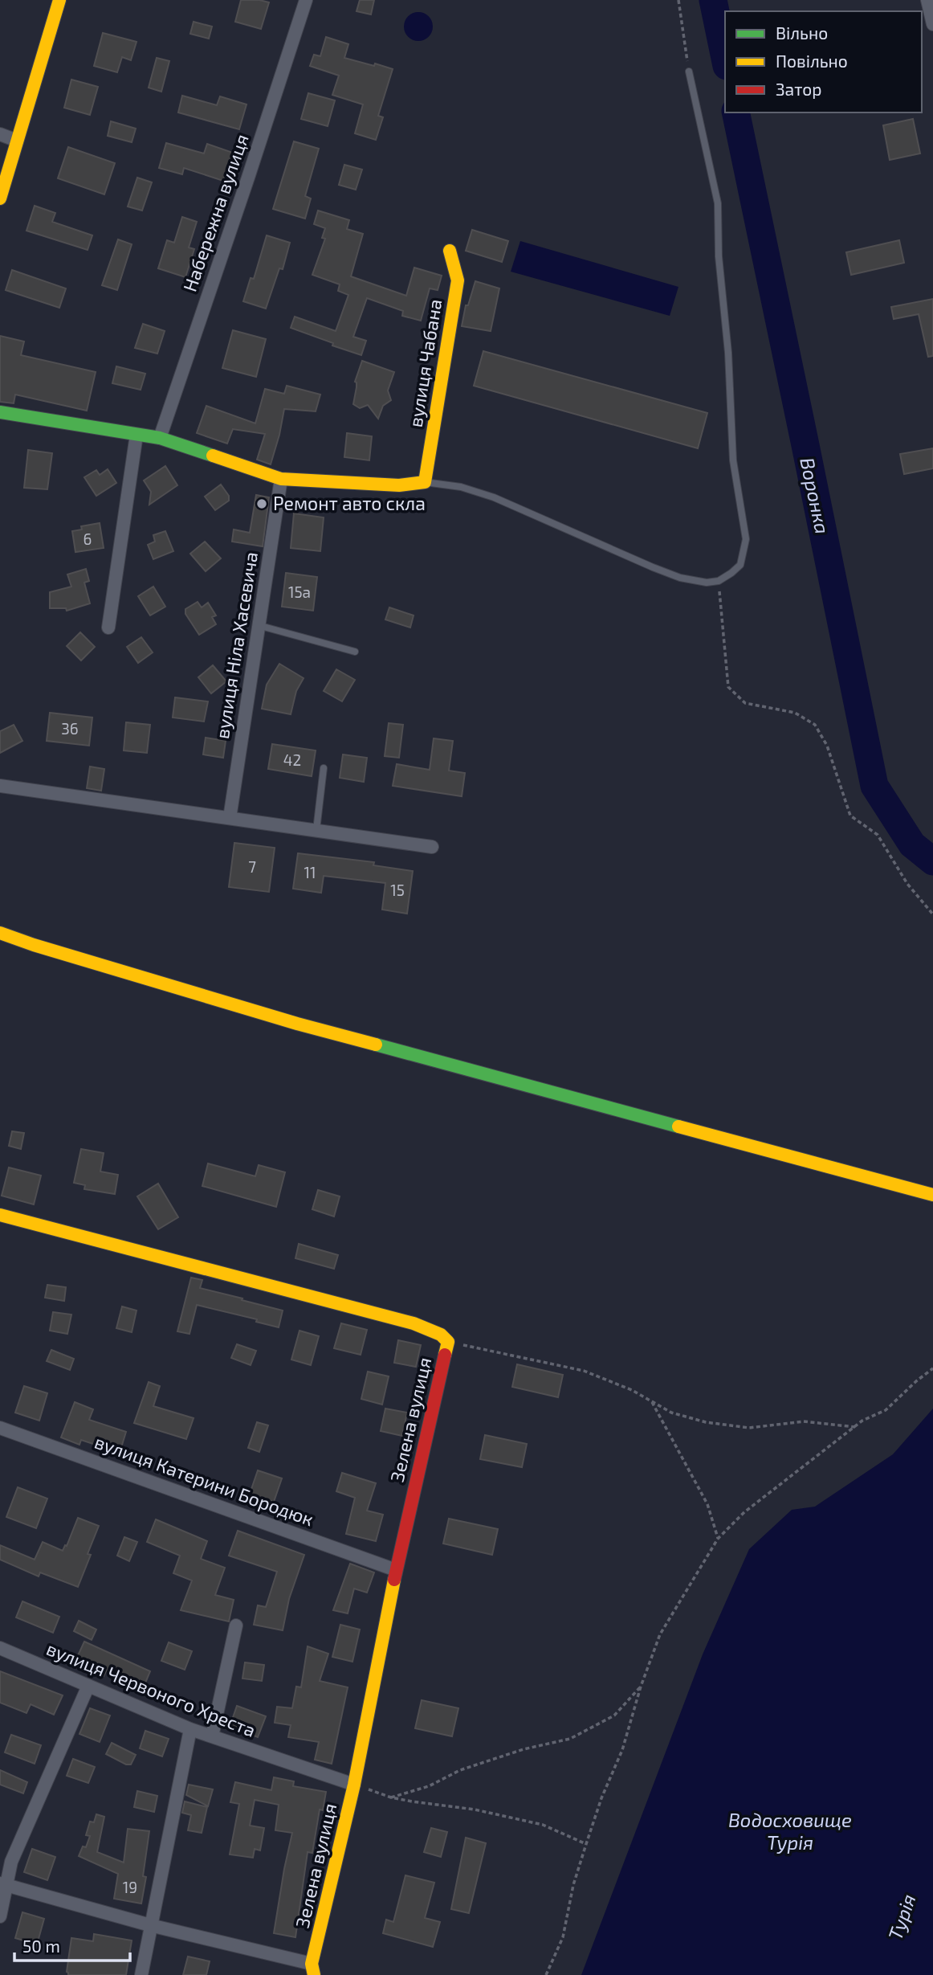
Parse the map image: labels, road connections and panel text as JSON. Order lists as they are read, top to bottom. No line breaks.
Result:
{"streets":{"main road":["вулиця Чабана","Зелена вулиця"],"street":["Набережна вулиця","вулиця Ніла Хасевича","вулиця Катерини Бородюк","вулиця Червоного Хреста"]},"crossings":[["Зелена вулиця","вулиця Катерини Бородюк"],["Зелена вулиця","вулиця Червоного Хреста"]],"water":["Воронка","Водосховище Турія","Турія"],"places":["Ремонт авто скла"],"house_numbers":["6","15а","36","42","7","11","15","19"],"legend":["Вільно","Повільно","Затор"],"scale_bar":"50 m"}
